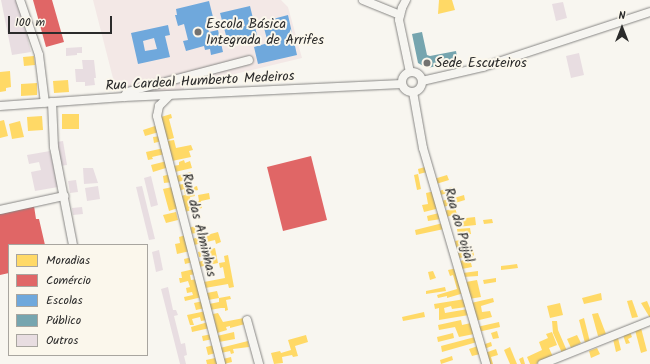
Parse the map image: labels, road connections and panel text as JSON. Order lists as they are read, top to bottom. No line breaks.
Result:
{"streets":{"street":["Rua Cardeal Humberto Medeiros","Rua das Alminhas","Rua do Poijal"]},"crossings":[["Rua Cardeal Humberto Medeiros","Rua das Alminhas"],["Rua Cardeal Humberto Medeiros","Rua do Poijal"]],"places":["Escola Básica Integrada de Arrifes","Sede Escuteiros"],"legend":["Moradias","Comércio","Escolas","Público","Outros"],"scale_bar":"100 m","north":"top"}
